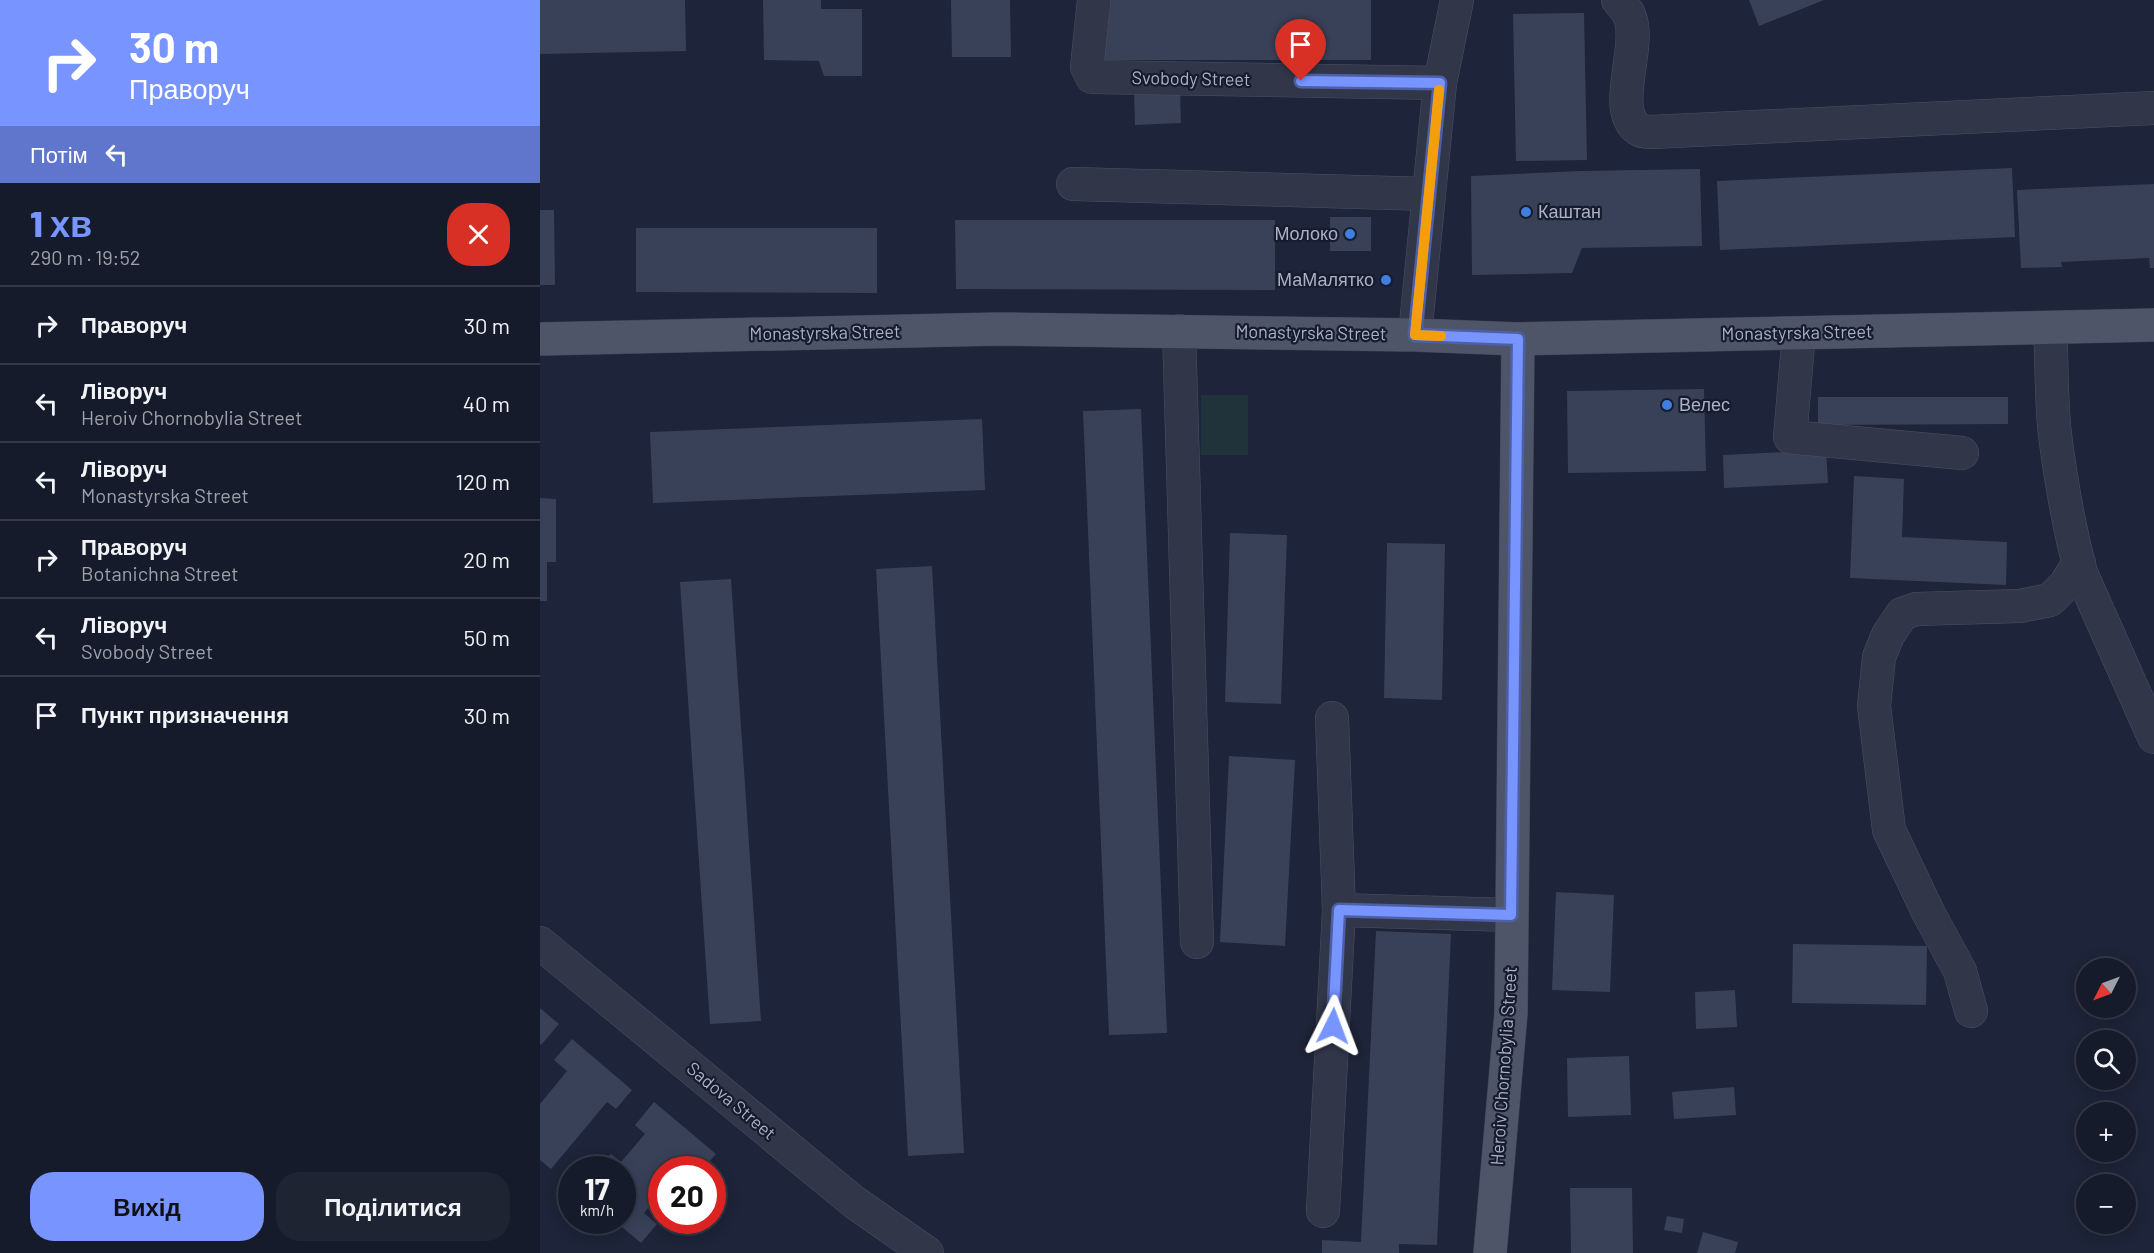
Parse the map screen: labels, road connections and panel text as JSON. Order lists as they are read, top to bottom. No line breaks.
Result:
{"streets":{"main road":["Monastyrska Street","Heroiv Chornobylia Street"],"street":["Svobody Street","Sadova Street"]},"crossings":[["Monastyrska Street","Heroiv Chornobylia Street"]],"places":["Каштан","Молоко","МаМалятко","Велес"],"north":"bottom left","page":{"turn":["30 m","Праворуч"],"then":"Потім","heading":["1 хв","290 m · 19:52"],"list":[{"name":"Праворуч","value":"30 m"},{"name":"Ліворуч","note":"Heroiv Chornobylia Street","value":"40 m"},{"name":"Ліворуч","note":"Monastyrska Street","value":"120 m"},{"name":"Праворуч","note":"Botanichna Street","value":"20 m"},{"name":"Ліворуч","note":"Svobody Street","value":"50 m"},{"name":"Пункт призначення","value":"30 m"}],"map_buttons":["+","−"],"speed":"17 km/h","limit":"20","buttons":["Вихід","Поділитися"]}}
